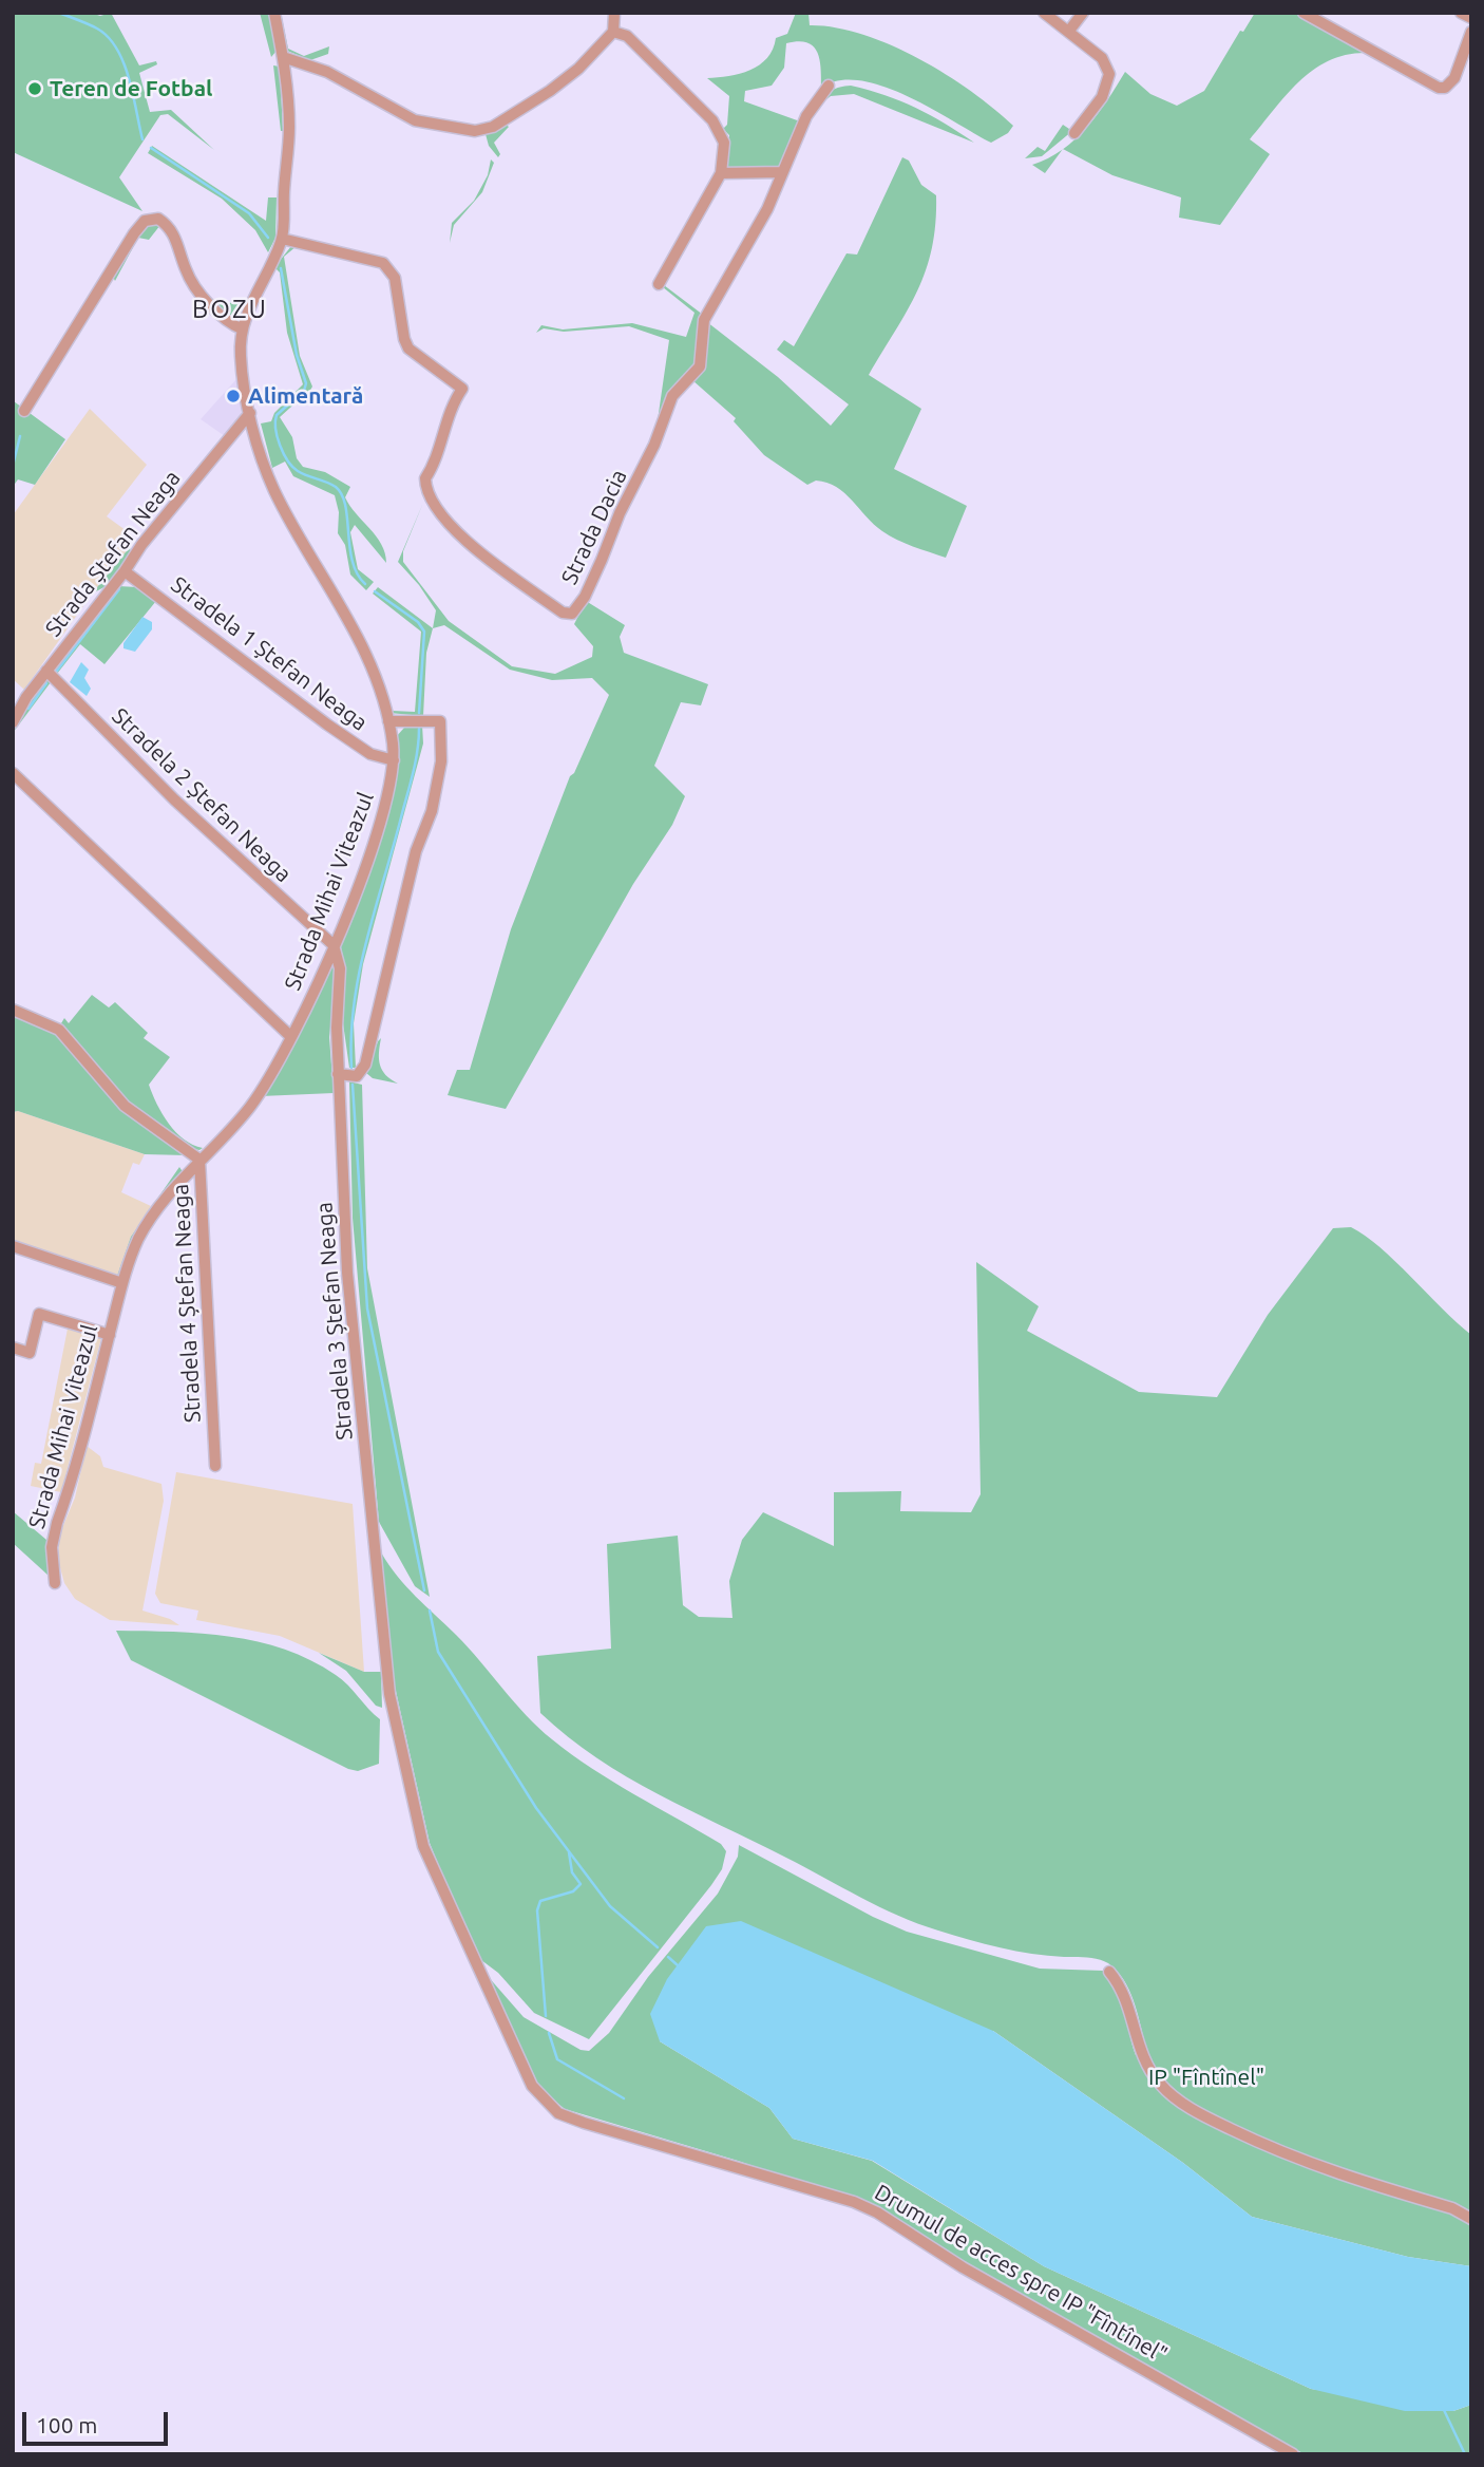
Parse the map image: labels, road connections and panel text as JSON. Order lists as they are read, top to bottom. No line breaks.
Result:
{"streets":{"street":["Strada Dacia","Strada Ștefan Neaga","Stradela 1 Ștefan Neaga","Stradela 2 Ștefan Neaga","Strada Mihai Viteazul","Stradela 4 Ștefan Neaga","Stradela 3 Ștefan Neaga","Drumul de acces spre IP \"Fîntînel\""]},"crossings":[["Strada Dacia","Strada Mihai Viteazul"],["Strada Ștefan Neaga","Stradela 1 Ștefan Neaga"],["Strada Ștefan Neaga","Stradela 2 Ștefan Neaga"],["Strada Ștefan Neaga","Strada Mihai Viteazul"],["Stradela 1 Ștefan Neaga","Strada Mihai Viteazul"],["Stradela 2 Ștefan Neaga","Strada Mihai Viteazul"],["Stradela 2 Ștefan Neaga","Stradela 3 Ștefan Neaga"],["Strada Mihai Viteazul","Stradela 4 Ștefan Neaga"],["Strada Mihai Viteazul","Stradela 3 Ștefan Neaga"],["Stradela 3 Ștefan Neaga","Drumul de acces spre IP \"Fîntînel\""]],"districts":["BOZU"],"parks":["IP \"Fîntînel\""],"places":["Teren de Fotbal","Alimentară"],"scale_bar":"100 m"}
